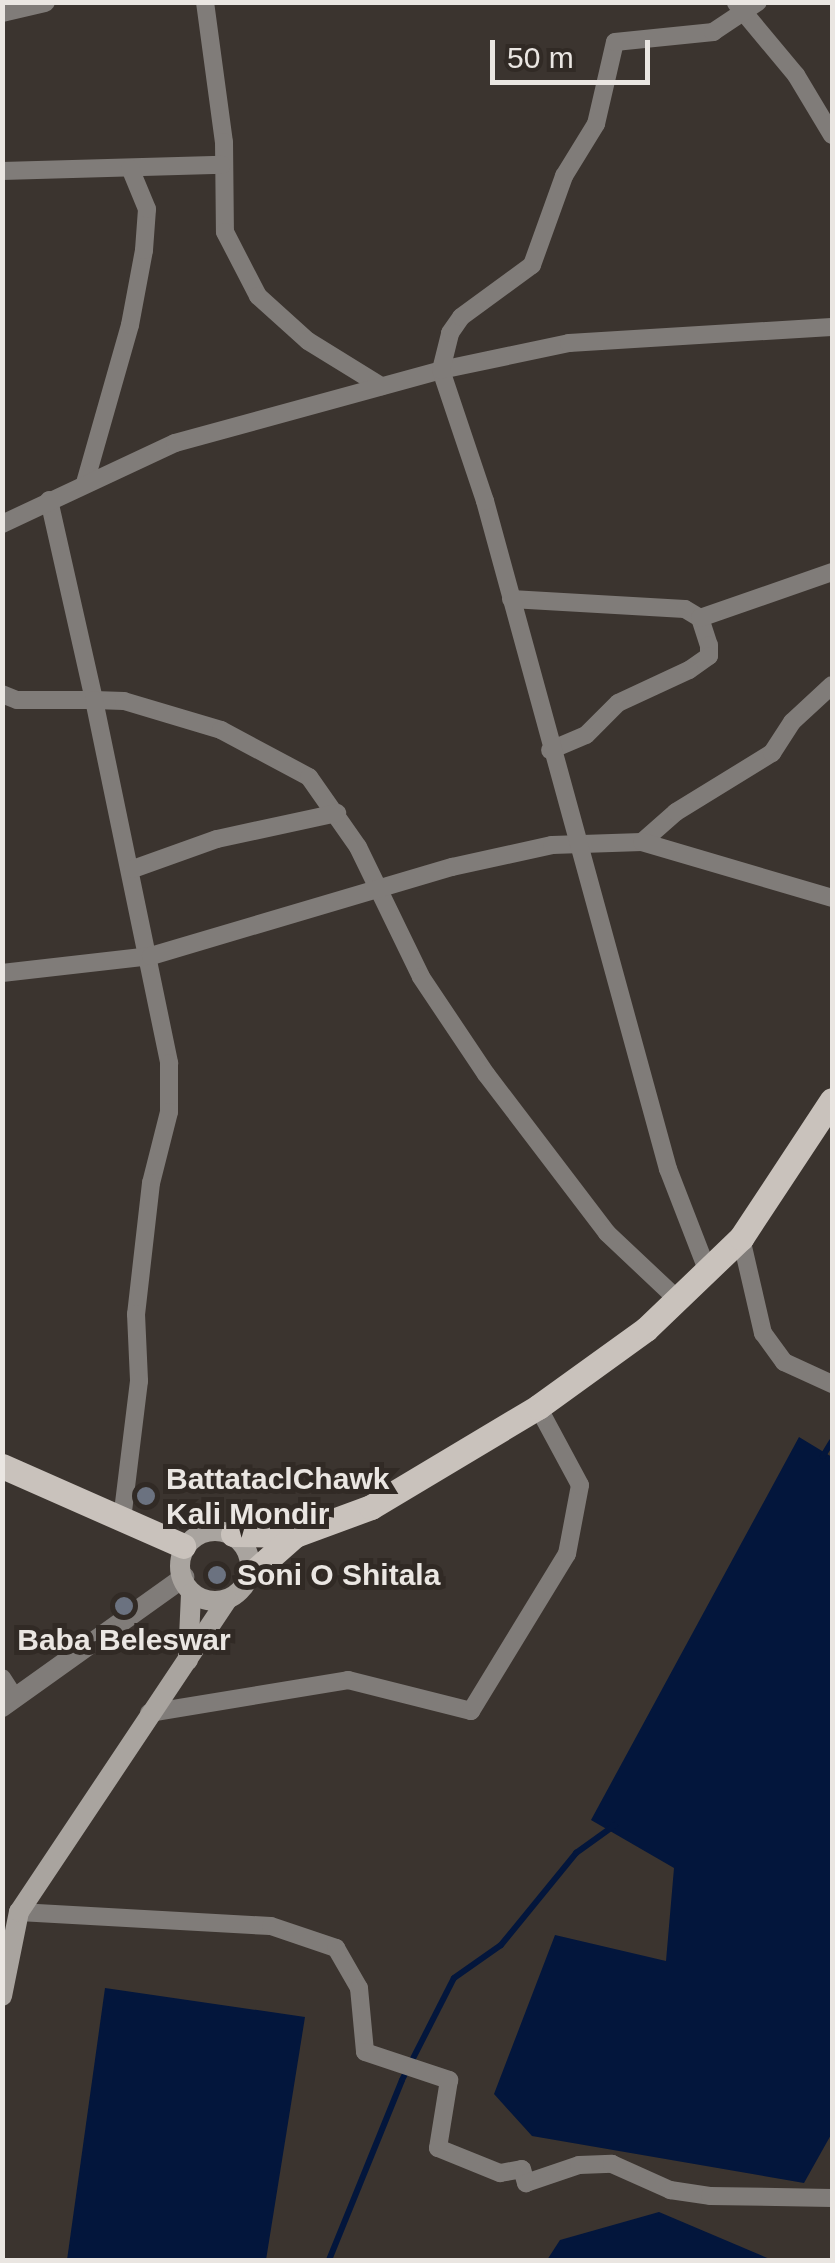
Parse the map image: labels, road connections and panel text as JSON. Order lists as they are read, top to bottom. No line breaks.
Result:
{"places":["BattataclChawk Kali Mondir","Soni O Shitala","Baba Beleswar"],"scale_bar":"50 m"}
